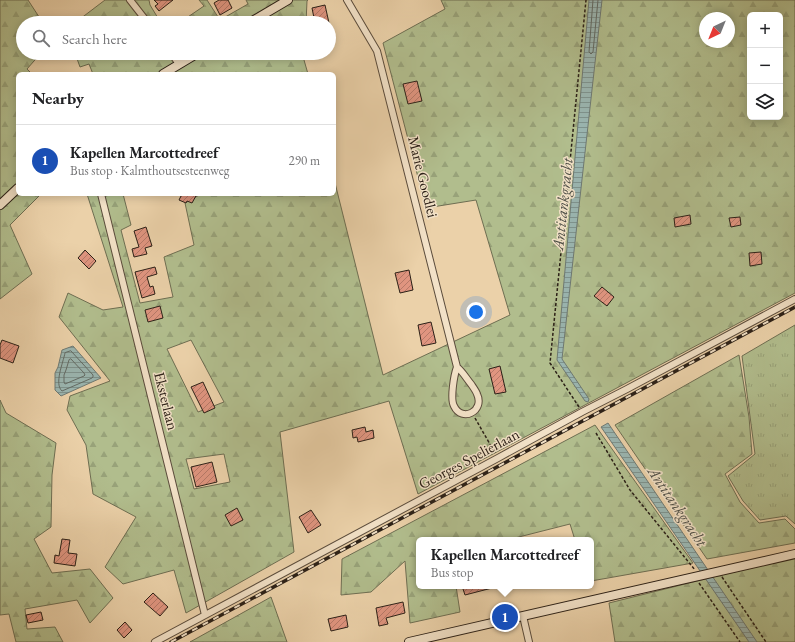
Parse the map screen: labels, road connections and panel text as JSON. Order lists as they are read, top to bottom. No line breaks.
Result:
{"streets":{"street":["Marie Goodlei","Eksterlaan","Georges Spelierlaan"]},"crossings":[["Eksterlaan","Georges Spelierlaan"]],"water":["Antitankgracht"],"north":"bottom left","page":{"map_buttons":["+","−"],"search":"Search here","heading":"Nearby","list":[{"mark":"1","name":"Kapellen Marcottedreef","note":"Bus stop · Kalmthoutsesteenweg","value":"290 m"}],"popup":["Kapellen Marcottedreef","Bus stop"],"pins":"1"}}
